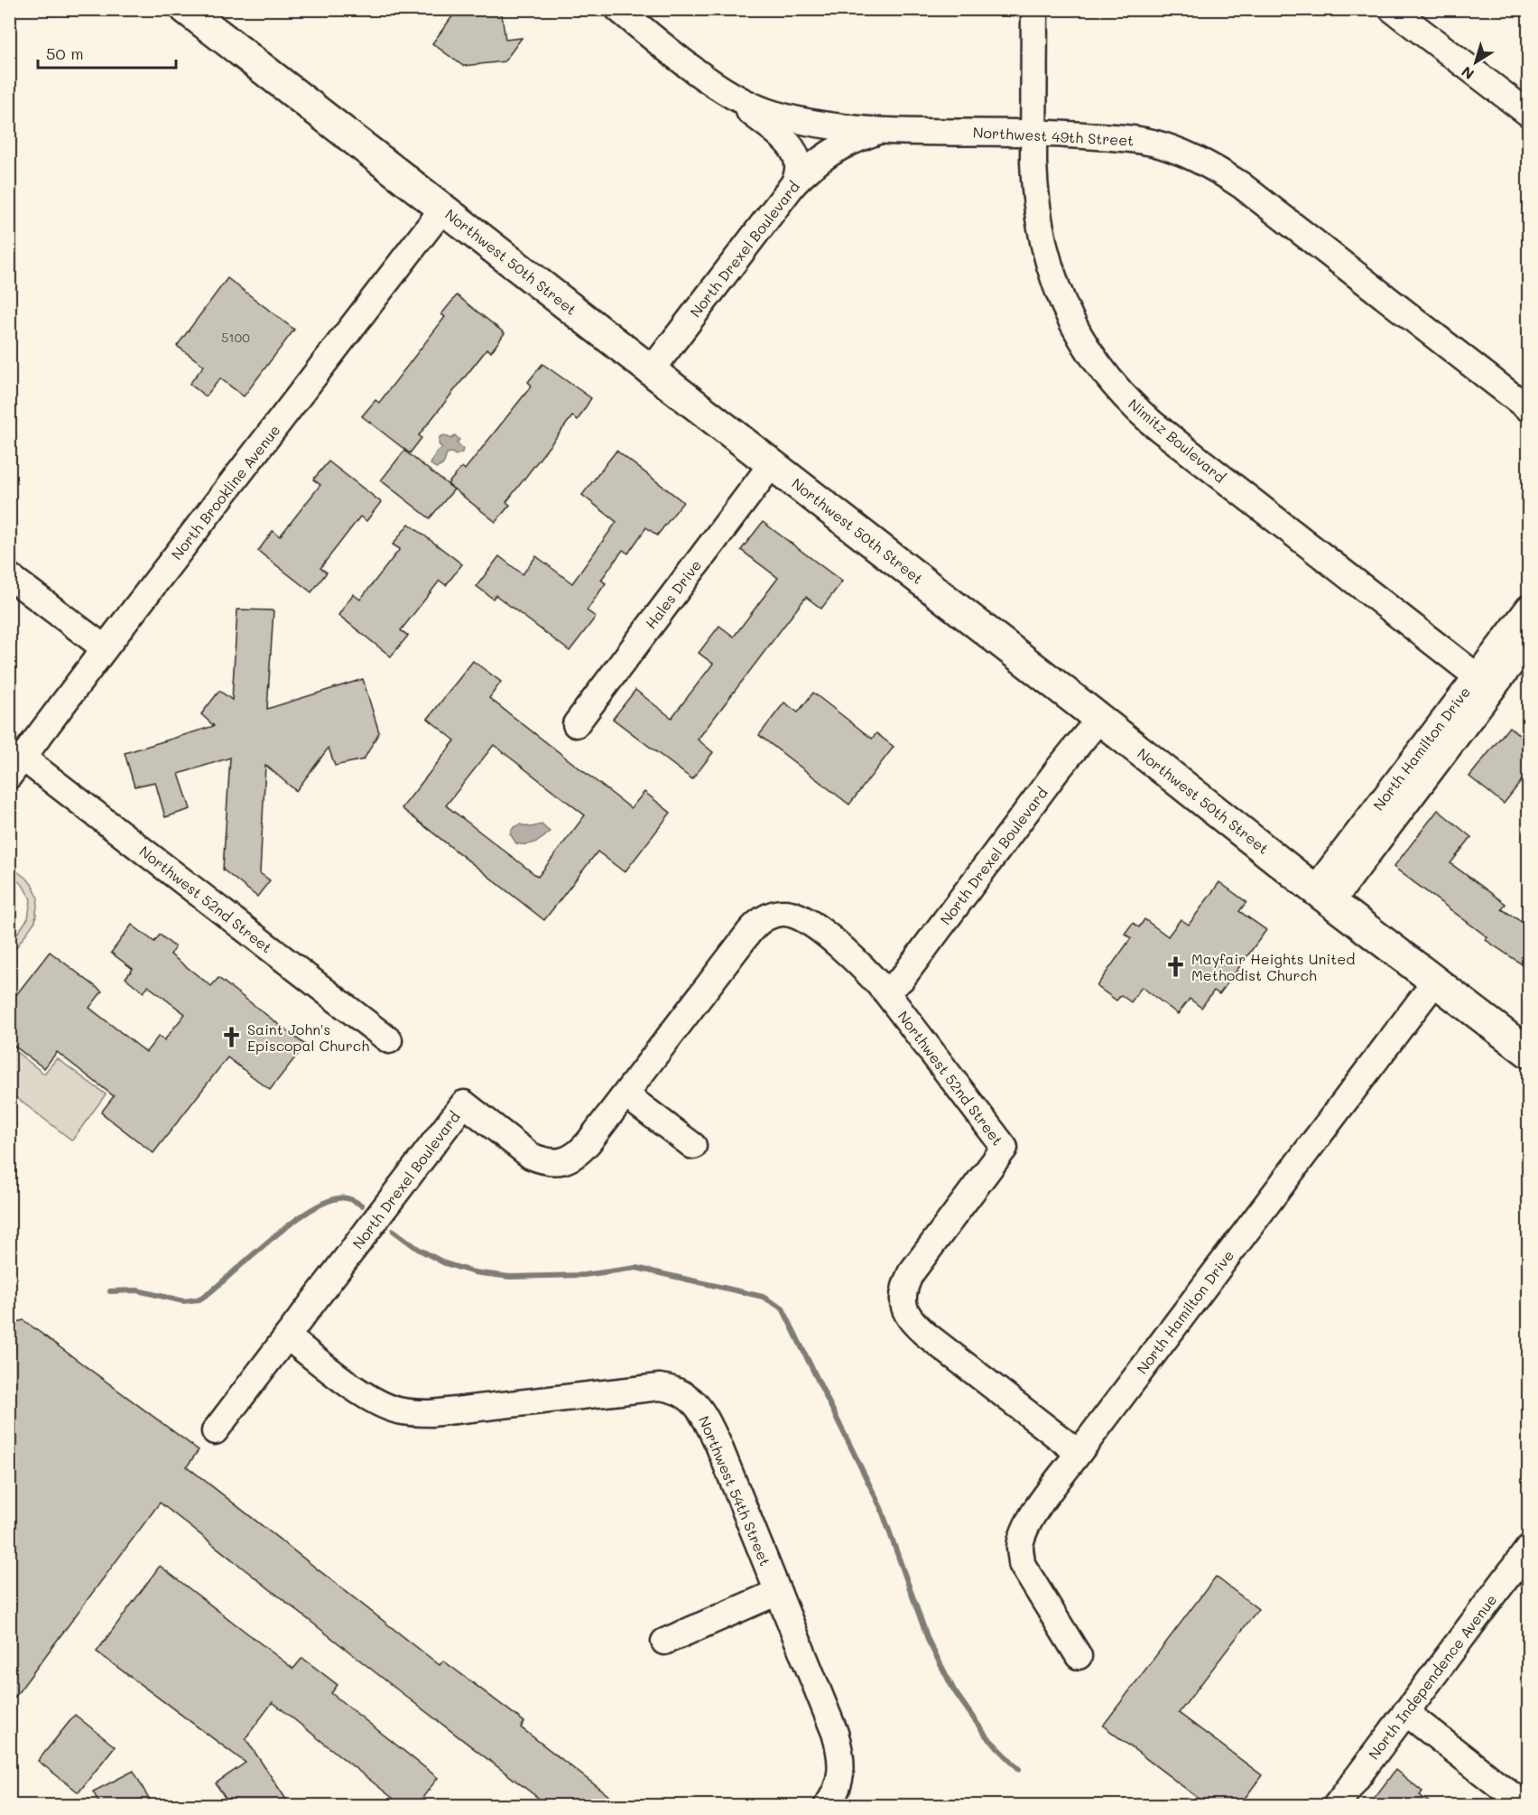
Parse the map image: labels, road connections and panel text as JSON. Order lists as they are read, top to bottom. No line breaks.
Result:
{"streets":{"main road":["Northwest 50th Street"],"street":["Northwest 49th Street","North Drexel Boulevard","Nimitz Boulevard","North Brookline Avenue","Hales Drive","North Hamilton Drive","Northwest 52nd Street","Northwest 54th Street","North Independence Avenue"]},"crossings":[["Northwest 49th Street","North Drexel Boulevard"],["Northwest 49th Street","Nimitz Boulevard"],["North Drexel Boulevard","Northwest 50th Street"],["North Drexel Boulevard","Northwest 52nd Street"],["North Drexel Boulevard","Northwest 54th Street"],["Northwest 50th Street","North Brookline Avenue"],["Northwest 50th Street","Hales Drive"],["Northwest 50th Street","North Hamilton Drive"],["Nimitz Boulevard","North Hamilton Drive"],["North Brookline Avenue","Northwest 52nd Street"],["North Hamilton Drive","Northwest 52nd Street"]],"places":{"church":["Mayfair Heights United Methodist Church","Saint John's Episcopal Church"]},"house_numbers":["5100"],"scale_bar":"50 m","north":"bottom left"}
